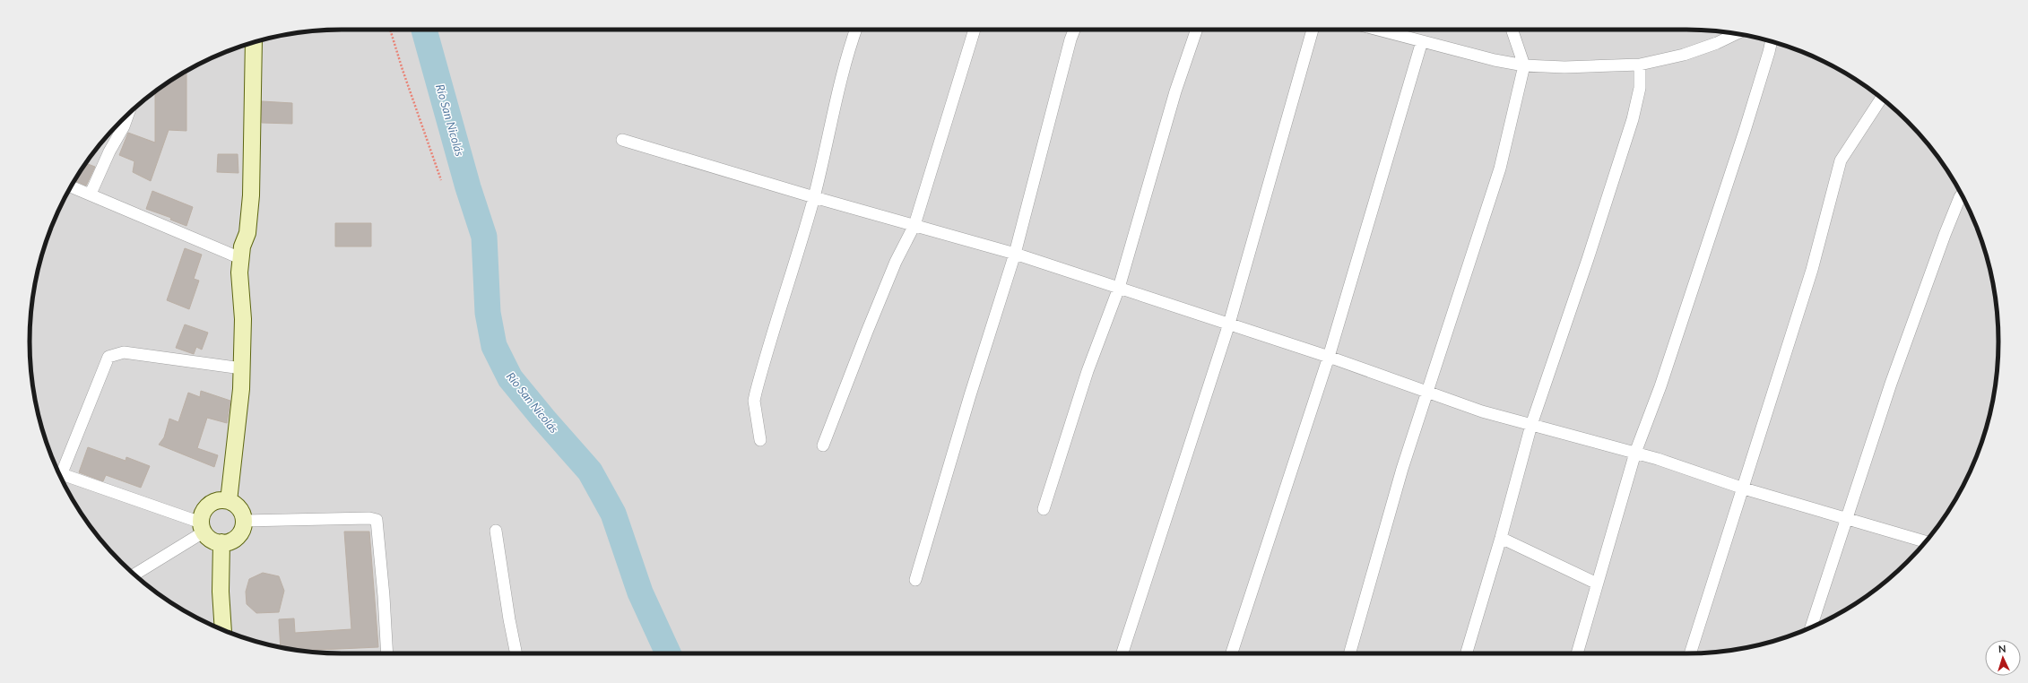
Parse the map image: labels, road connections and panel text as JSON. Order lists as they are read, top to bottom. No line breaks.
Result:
{"water":["Río San Nicolás"],"north":"top"}
